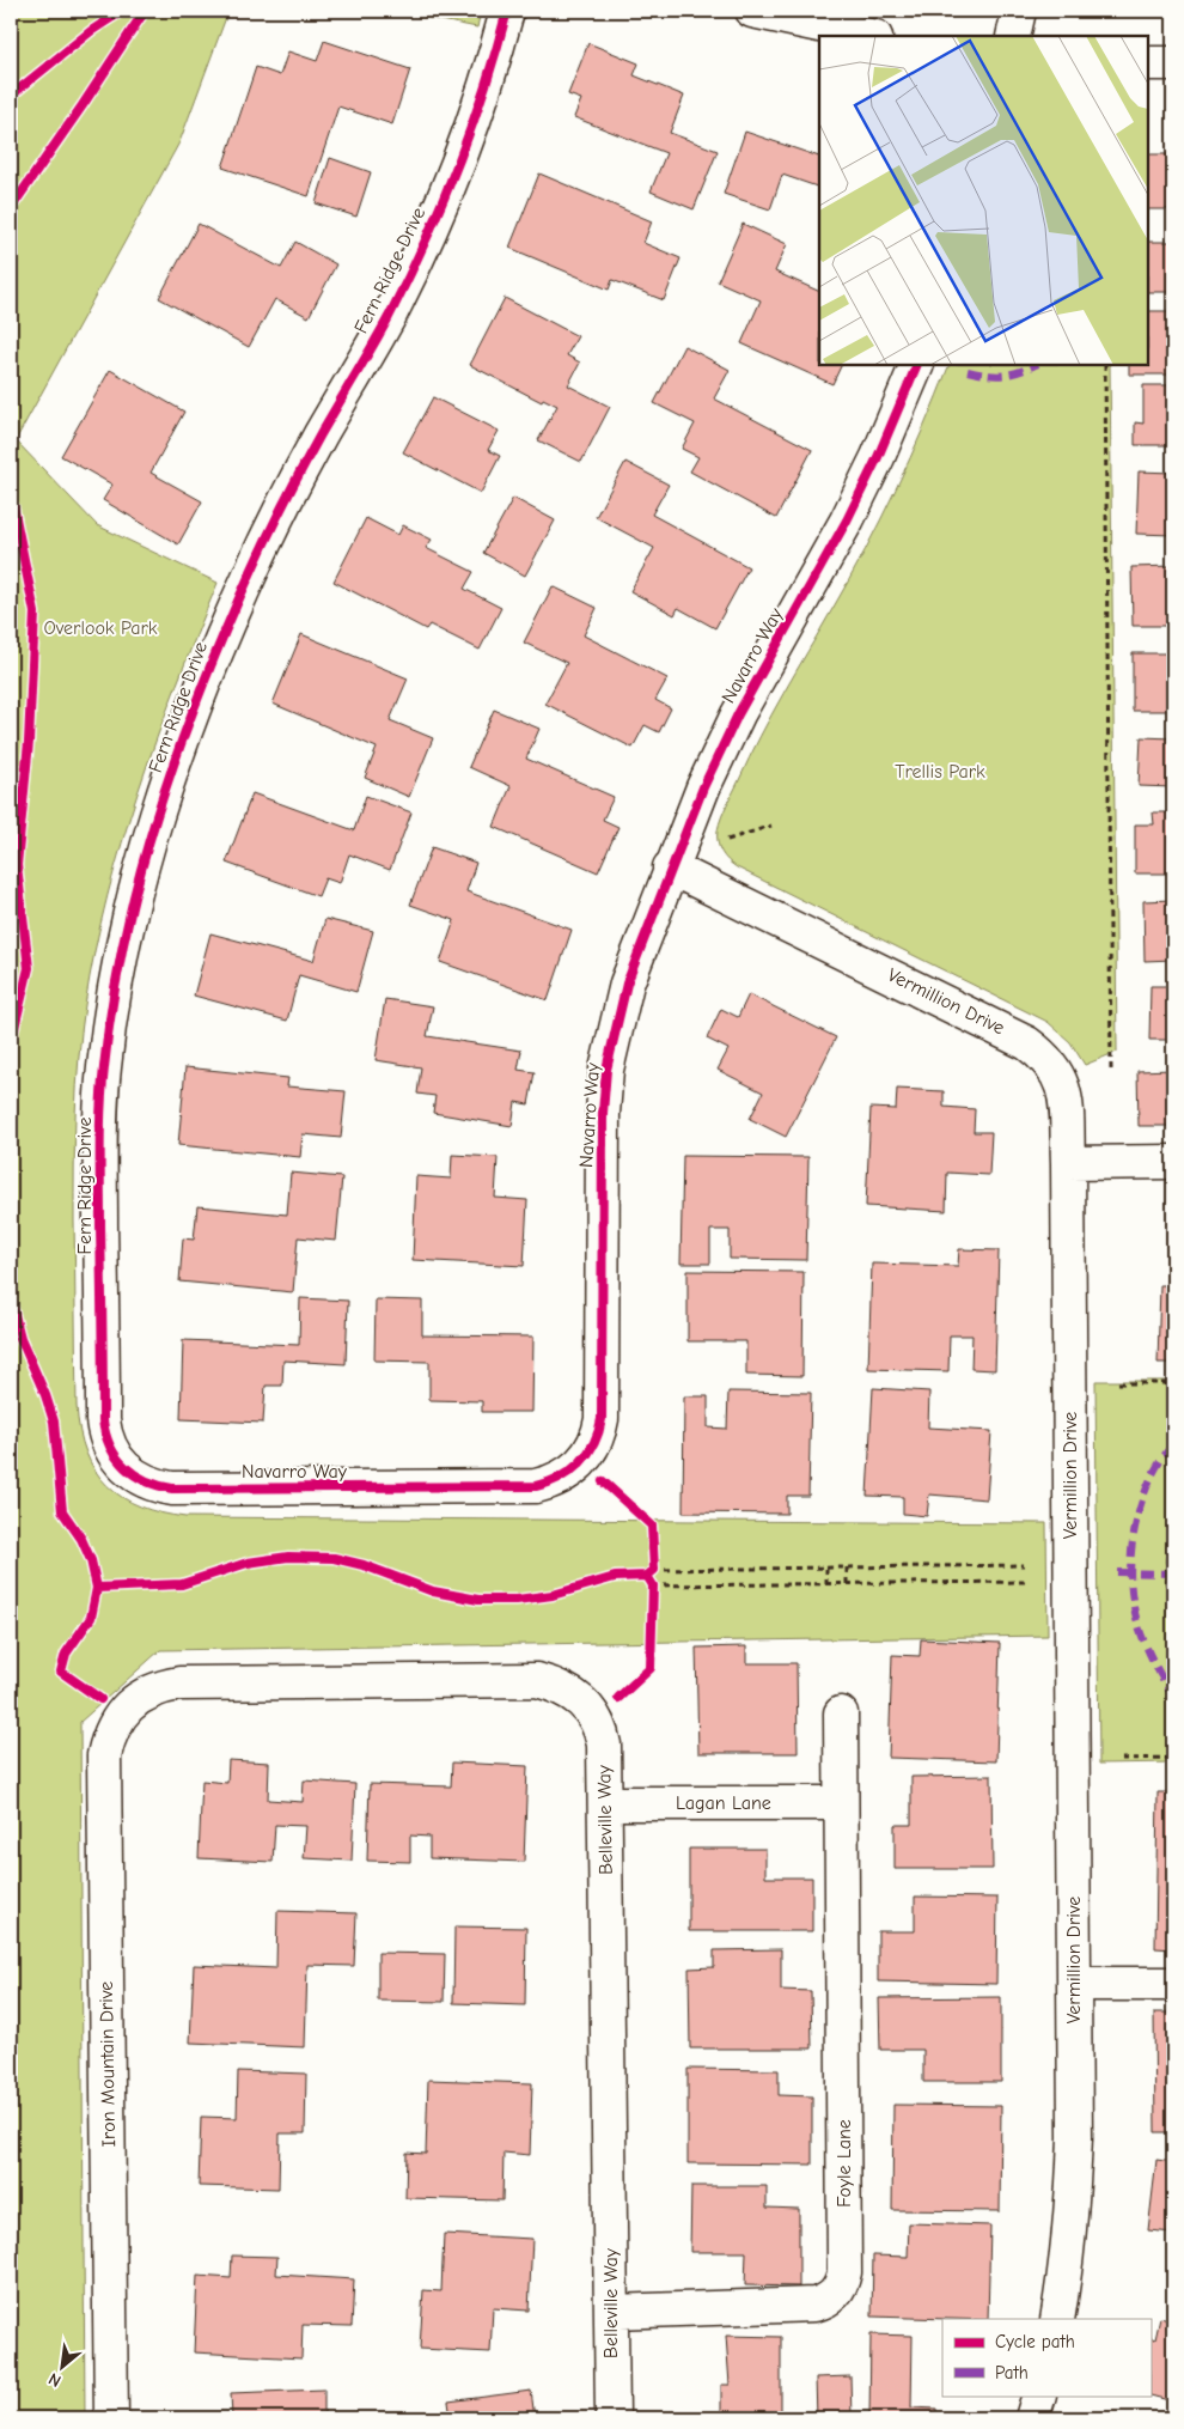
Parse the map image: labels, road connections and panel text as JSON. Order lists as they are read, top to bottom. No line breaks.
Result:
{"streets":{"street":["Fern Ridge Drive","Navarro Way","Vermillion Drive","Lagan Lane","Belleville Way","Iron Mountain Drive","Foyle Lane"]},"crossings":[["Fern Ridge Drive","Navarro Way"],["Navarro Way","Vermillion Drive"],["Lagan Lane","Belleville Way"],["Lagan Lane","Foyle Lane"],["Belleville Way","Iron Mountain Drive"],["Belleville Way","Foyle Lane"]],"parks":["Overlook Park","Trellis Park"],"legend":["Cycle path","Path"],"north":"bottom left"}
